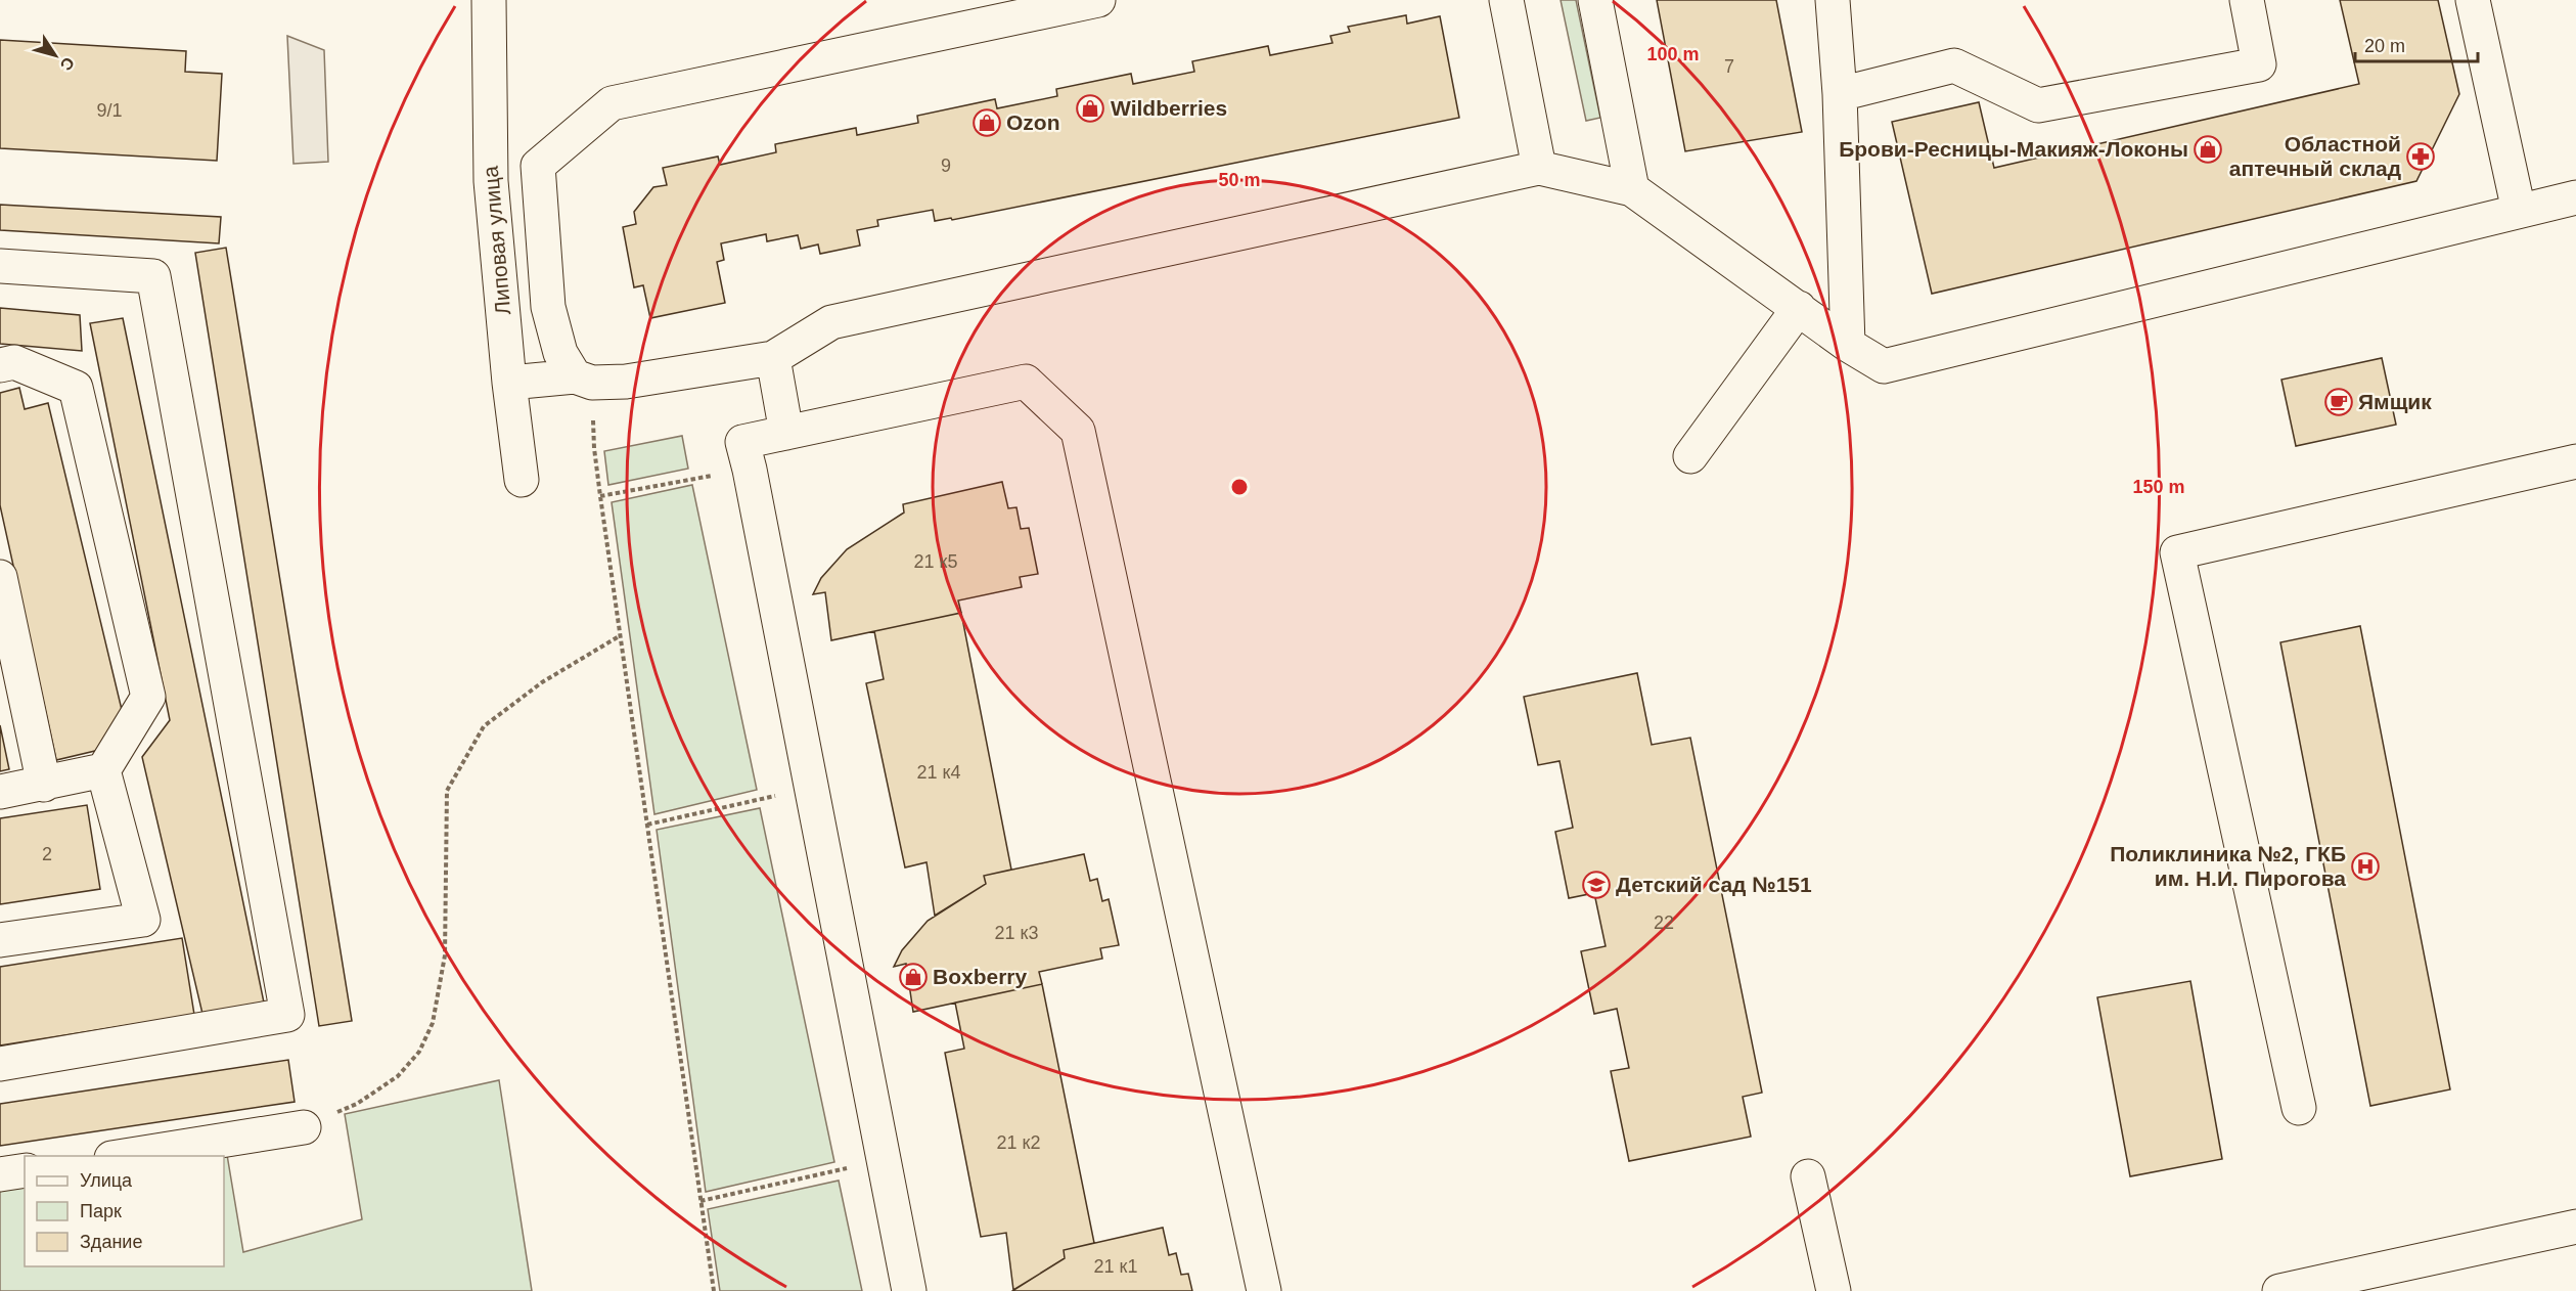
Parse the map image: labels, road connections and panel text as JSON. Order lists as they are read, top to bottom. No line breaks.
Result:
{"streets":{"street":["Липовая улица"]},"places":{"shop":["Wildberries","Ozon","Брови-Ресницы-Макияж-Локоны","Boxberry"],"pharmacy":["Областной аптечный склад"],"cafe":["Ямщик"],"hospital":["Поликлиника №2, ГКБ им. Н.И. Пирогова"],"school or university":["Детский сад №151"]},"house_numbers":["7","9/1","9","21 к5","21 к4","2","22","21 к3","21 к2","21 к1"],"legend":["Улица","Парк","Здание"],"scale_bar":"20 m","north":"bottom right","rings":["100 m","50 m","150 m"]}
